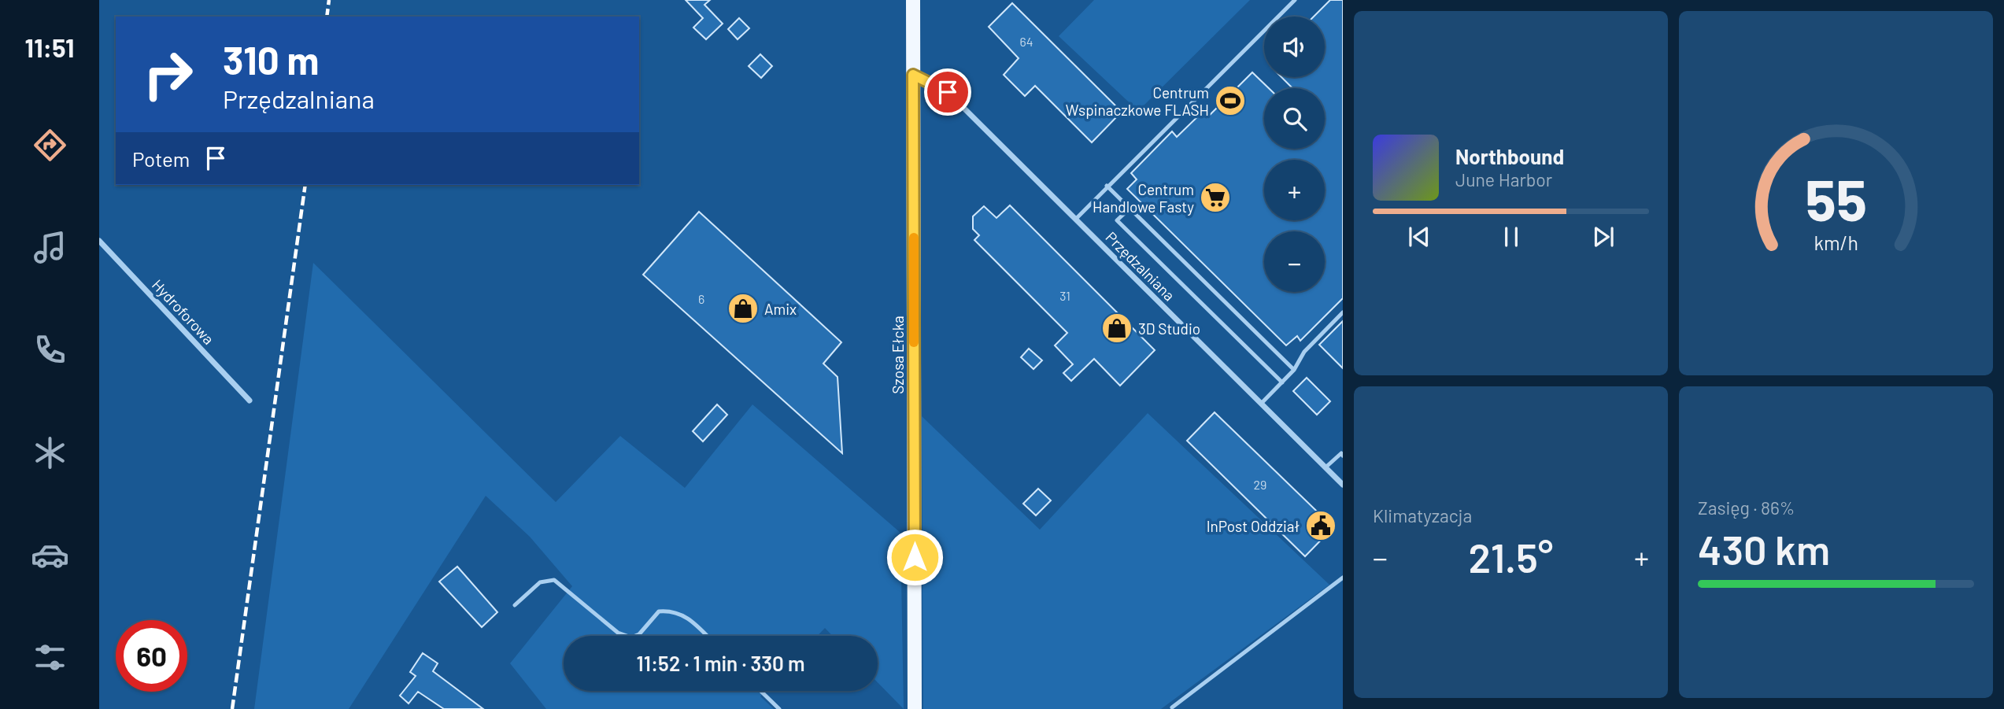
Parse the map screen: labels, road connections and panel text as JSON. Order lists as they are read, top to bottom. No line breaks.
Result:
{"streets":{"main road":["Szosa Ełcka"],"street":["Przędzalniana","Hydroforowa"]},"crossings":[["Przędzalniana","Szosa Ełcka"]],"places":{"sports":["Centrum Wspinaczkowe FLASH"],"supermarket":["Centrum Handlowe Fasty"],"shop":["Amix","3D Studio"],"public building":["InPost Oddział"]},"house_numbers":["64","31","6","29"],"page":{"tabs":"11:51","map_buttons":["+","−"],"turn":["310 m","Przędzalniana"],"then":"Potem","song":["Northbound","June Harbor"],"tile":["Klimatyzacja",["Zasięg · 86%","430 km"]],"heat":["−","21.5°","+"],"limit":"60","trip":"11:52 · 1 min · 330 m","gauge":["55","km/h"]}}
